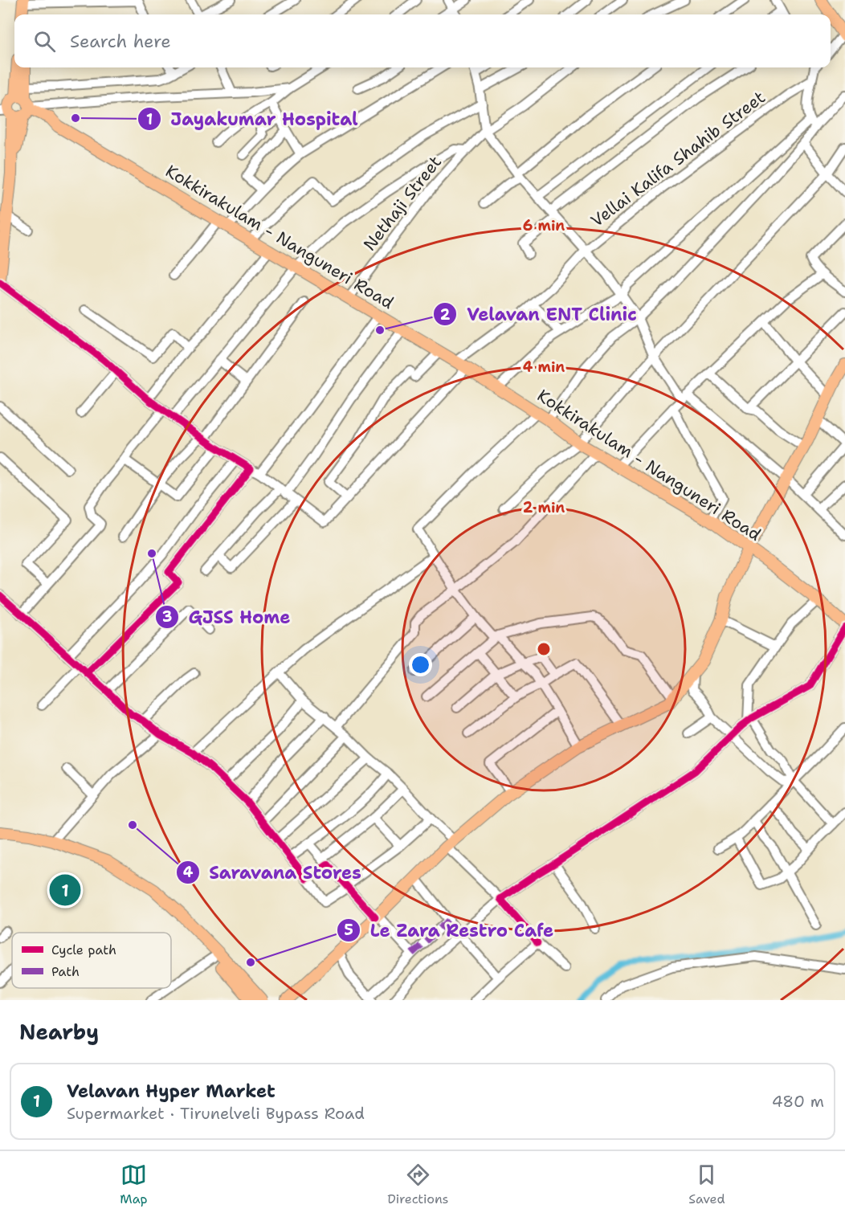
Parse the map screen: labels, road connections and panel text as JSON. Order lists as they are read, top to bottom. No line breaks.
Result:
{"streets":{"main road":["Kokkirakulam - Nanguneri Road"],"street":["Vellai Kalifa Shahib Street","Nethaji Street"]},"crossings":[["Vellai Kalifa Shahib Street","Kokkirakulam - Nanguneri Road"],["Nethaji Street","Kokkirakulam - Nanguneri Road"]],"places":["Jayakumar Hospital","Velavan ENT Clinic","GJSS Home","Saravana Stores","Le Zara Restro Cafe"],"legend":["Cycle path","Path"],"page":{"search":"Search here","pins":"1","heading":"Nearby","list":[{"mark":"1","name":"Velavan Hyper Market","note":"Supermarket · Tirunelveli Bypass Road","value":"480 m"}],"nav":["Map","Directions","Saved"]},"rings":["6 min","4 min","2 min"]}
